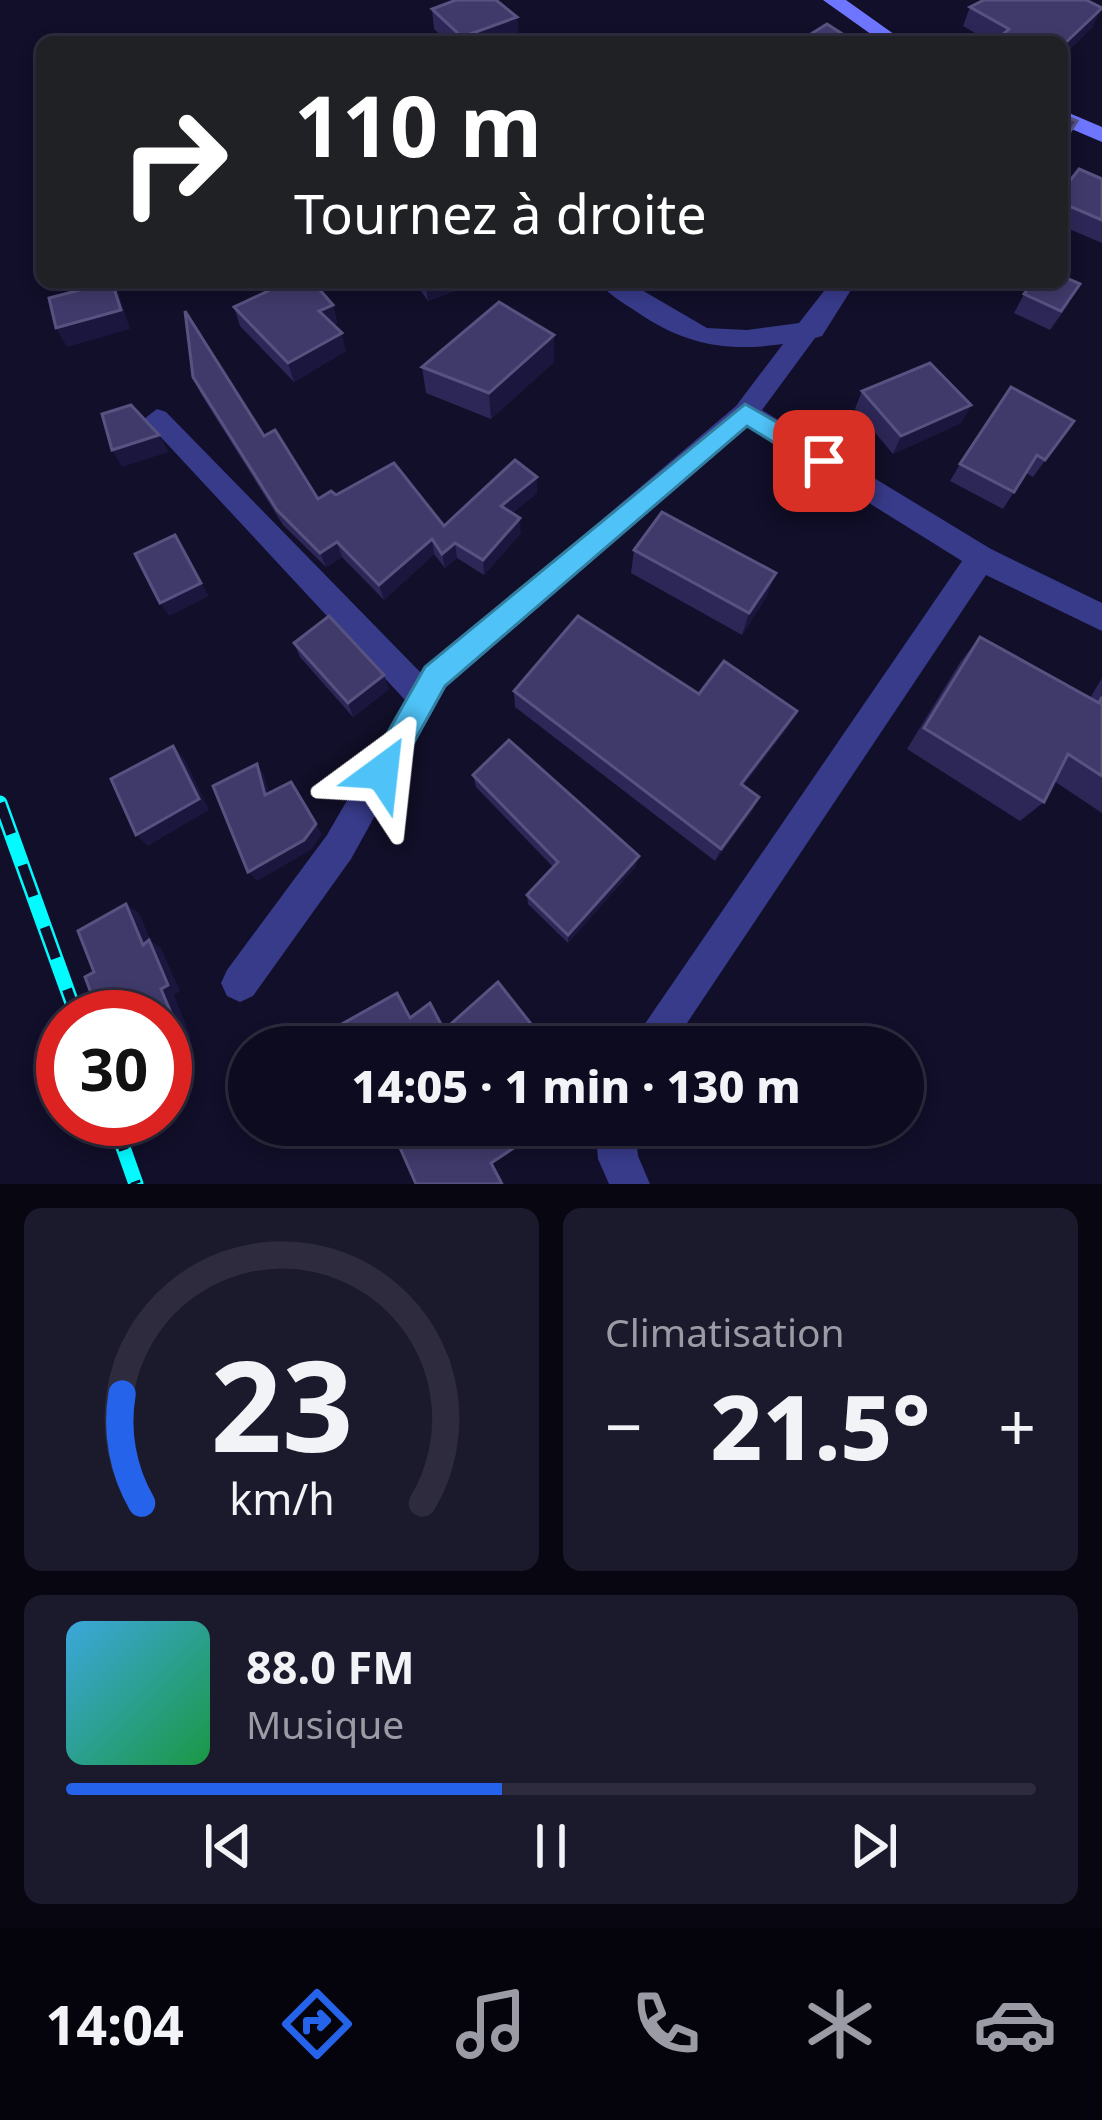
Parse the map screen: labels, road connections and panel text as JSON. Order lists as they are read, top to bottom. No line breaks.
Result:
{"page":{"turn":["110 m","Tournez à droite"],"limit":"30","trip":"14:05 · 1 min · 130 m","tile":"Climatisation","heat":["−","21.5°","+"],"song":["88.0 FM","Musique"],"tabs":"14:04","gauge":["23","km/h"]}}
